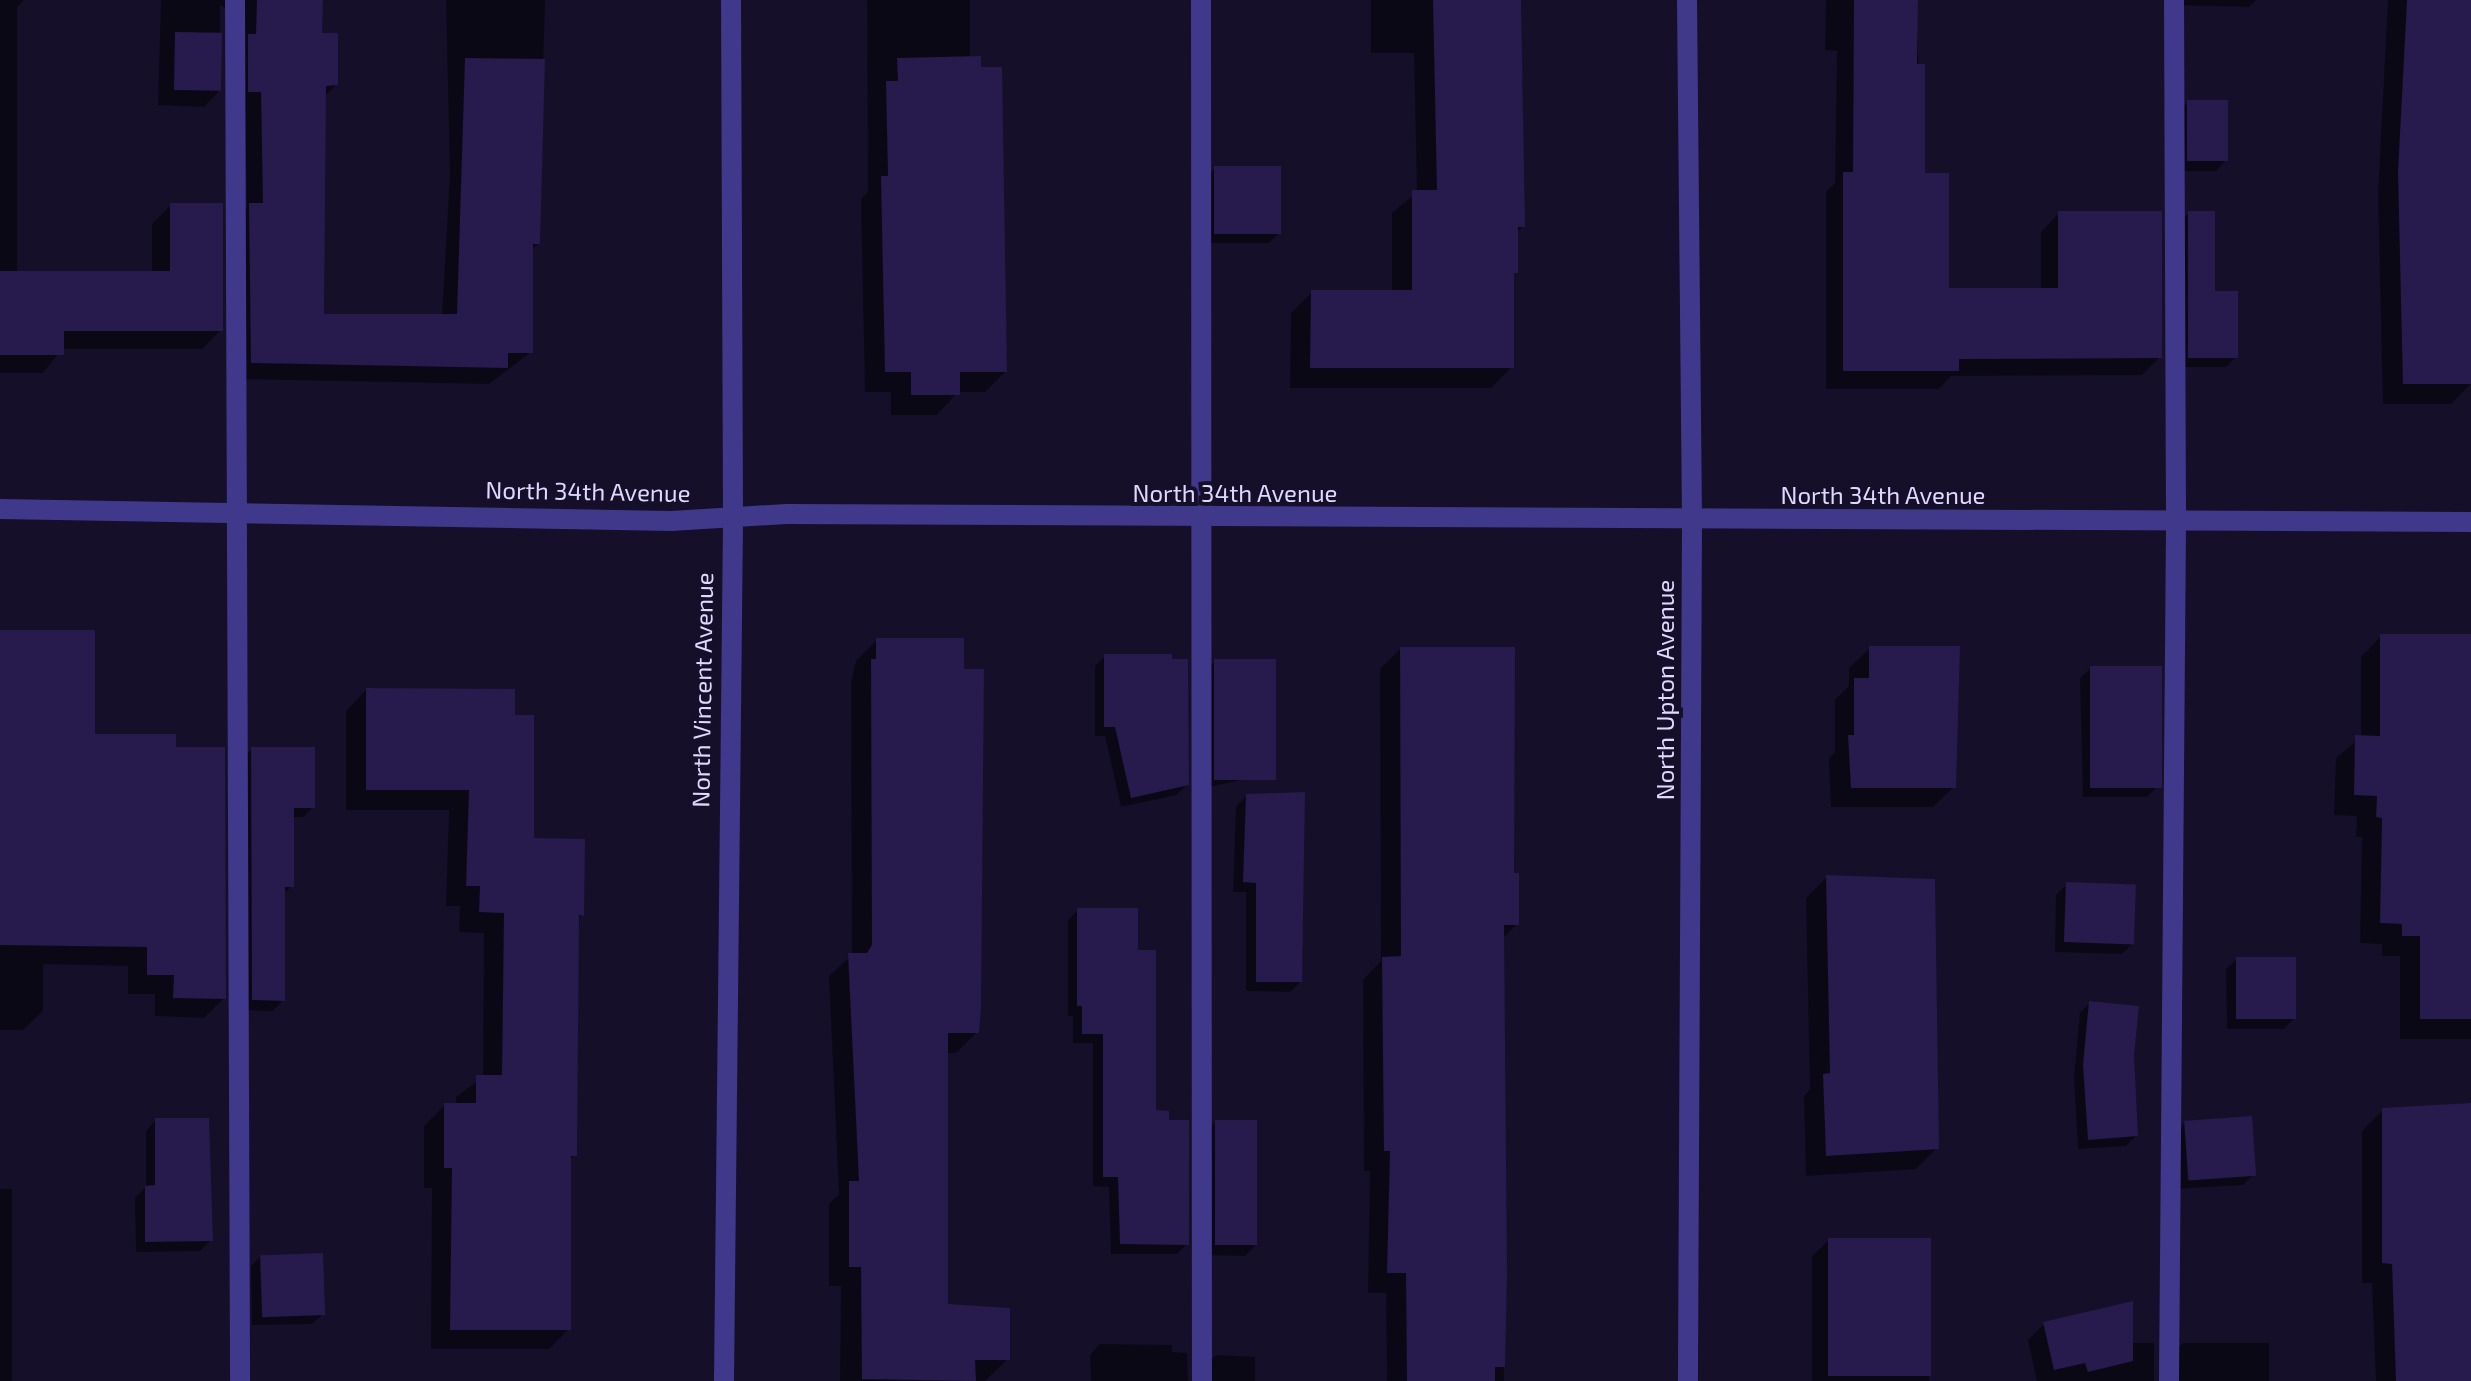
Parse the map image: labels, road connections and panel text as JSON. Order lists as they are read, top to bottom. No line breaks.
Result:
{"streets":{"street":["North 34th Avenue","North Vincent Avenue","North Upton Avenue"]},"crossings":[["North 34th Avenue","North Vincent Avenue"],["North 34th Avenue","North Upton Avenue"]]}
